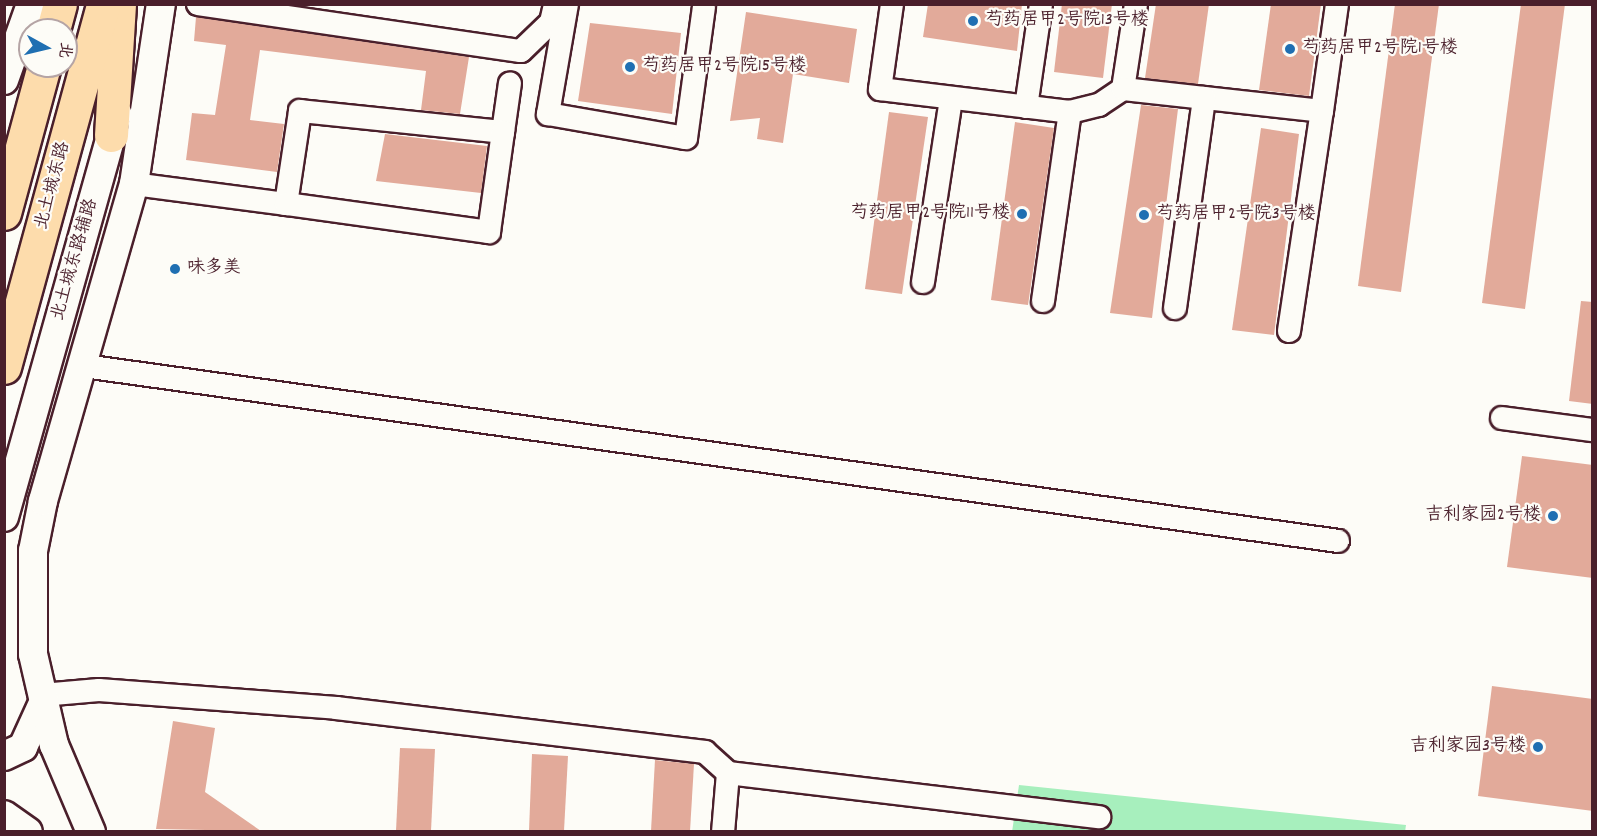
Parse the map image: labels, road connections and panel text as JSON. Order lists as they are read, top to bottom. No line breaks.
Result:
{"streets":{"main road":["北土城东路"],"street":["北土城东路辅路"]},"places":["芍药居甲2号院13号楼","芍药居甲2号院1号楼","芍药居甲2号院15号楼","芍药居甲2号院11号楼","芍药居甲2号院3号楼","味多美","吉利家园2号楼","吉利家园3号楼"],"north":"right"}
